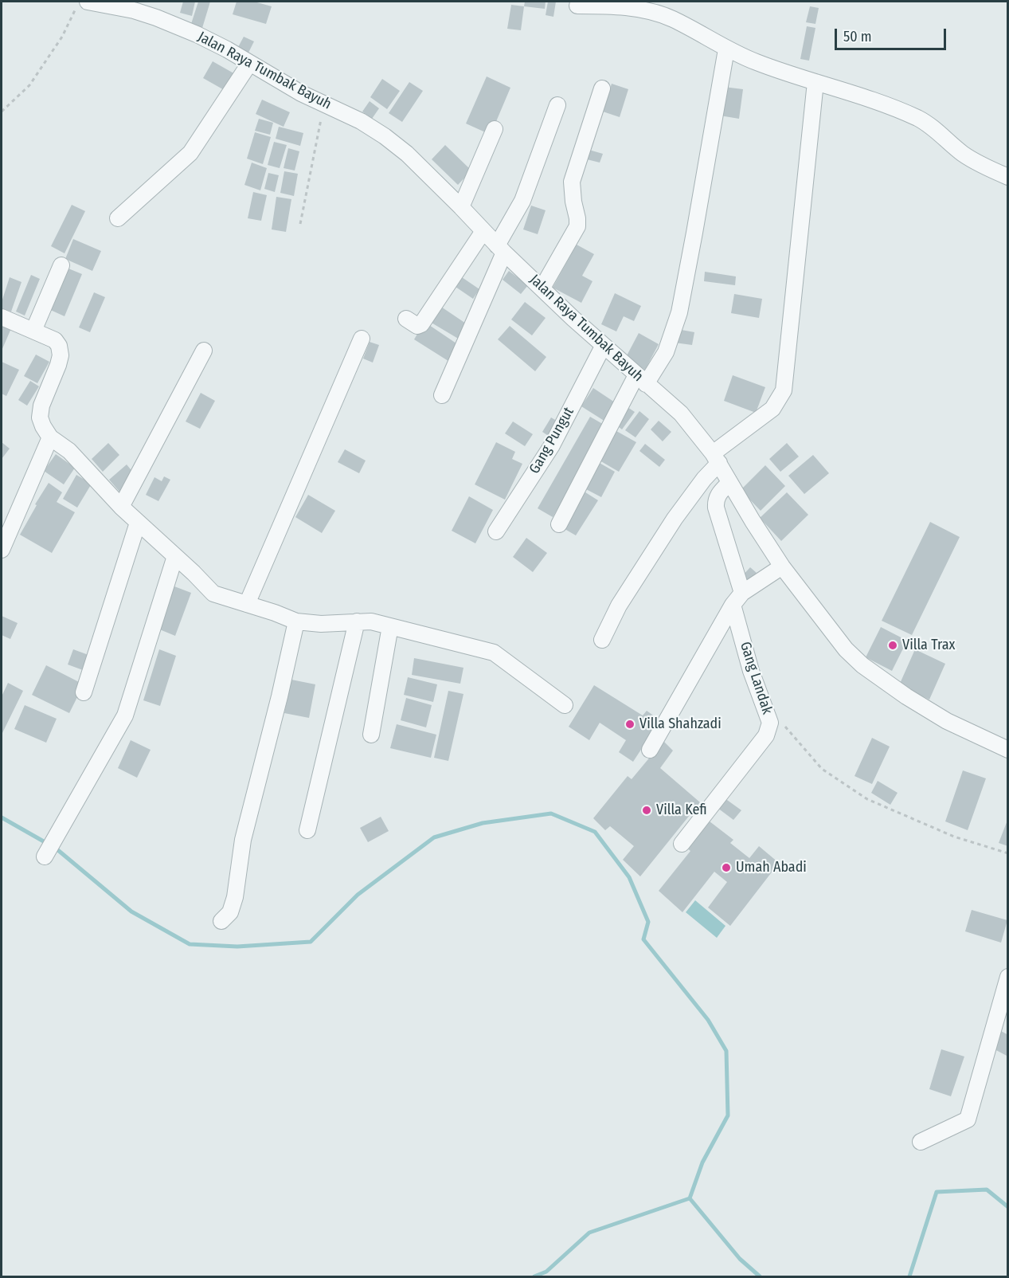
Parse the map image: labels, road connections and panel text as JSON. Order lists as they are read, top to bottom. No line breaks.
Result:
{"streets":{"street":["Jalan Raya Tumbak Bayuh","Gang Pungut","Gang Landak"]},"crossings":[["Jalan Raya Tumbak Bayuh","Gang Pungut"],["Jalan Raya Tumbak Bayuh","Gang Landak"]],"places":["Villa Trax","Villa Shahzadi","Villa Kefi","Umah Abadi"],"scale_bar":"50 m"}
